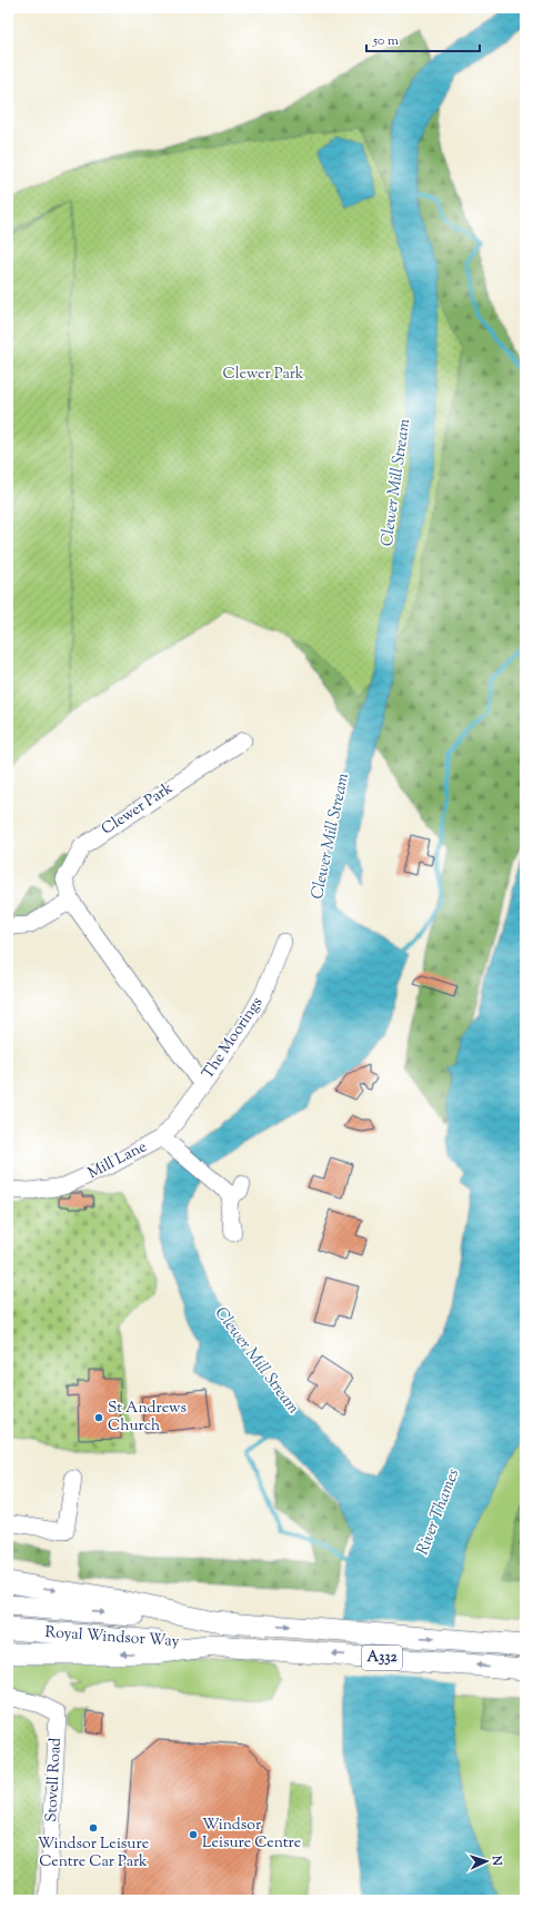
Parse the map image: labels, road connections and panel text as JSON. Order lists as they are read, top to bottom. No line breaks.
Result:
{"streets":{"main road":["Royal Windsor Way","A332"],"street":["Clewer Park","The Moorings","Mill Lane","Stovell Road"]},"crossings":[["Clewer Park","The Moorings"],["Clewer Park","Mill Lane"],["The Moorings","Mill Lane"],["Royal Windsor Way","A332"]],"water":["Clewer Mill Stream","River Thames"],"parks":["Clewer Park"],"places":["St Andrews Church","Windsor Leisure Centre Car Park","Windsor Leisure Centre"],"scale_bar":"50 m","north":"right"}
